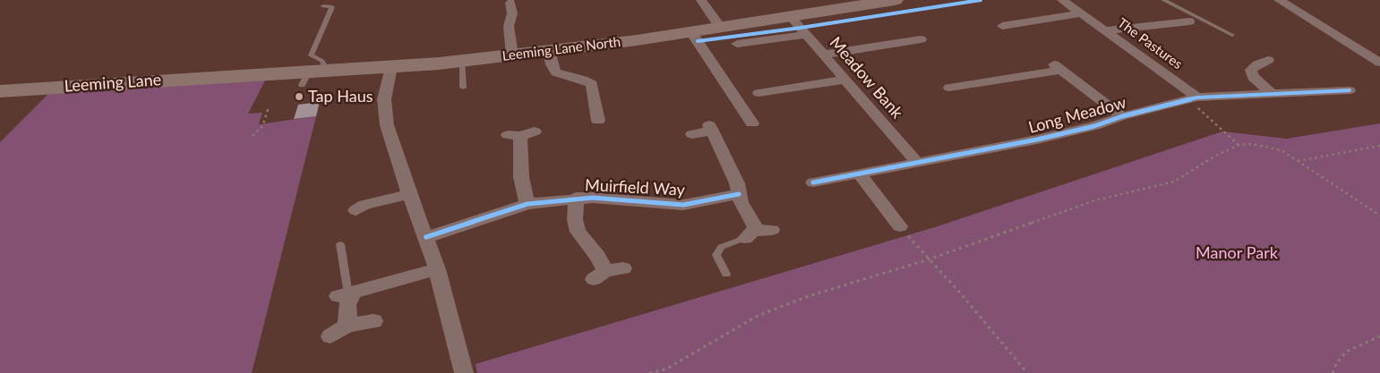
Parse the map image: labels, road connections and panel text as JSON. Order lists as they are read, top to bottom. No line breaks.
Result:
{"streets":{"highway":["Leeming Lane North","Leeming Lane"],"street":["The Pastures","Meadow Bank","Long Meadow","Muirfield Way"]},"crossings":[["The Pastures","Long Meadow"],["Leeming Lane North","Meadow Bank"],["Leeming Lane North","Leeming Lane"],["Meadow Bank","Long Meadow"]],"parks":["Manor Park"],"places":["Tap Haus"]}
